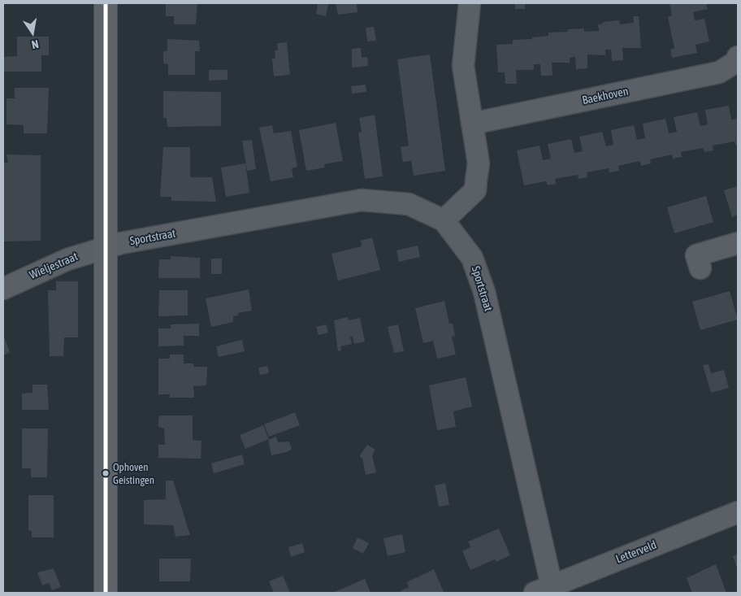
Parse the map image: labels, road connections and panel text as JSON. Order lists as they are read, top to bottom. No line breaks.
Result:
{"streets":{"street":["Baekhoven","Sportstraat","Wieljestraat","Letterveld"]},"crossings":[["Sportstraat","Wieljestraat"],["Sportstraat","Letterveld"]],"places":["Ophoven Geistingen"],"north":"bottom"}
